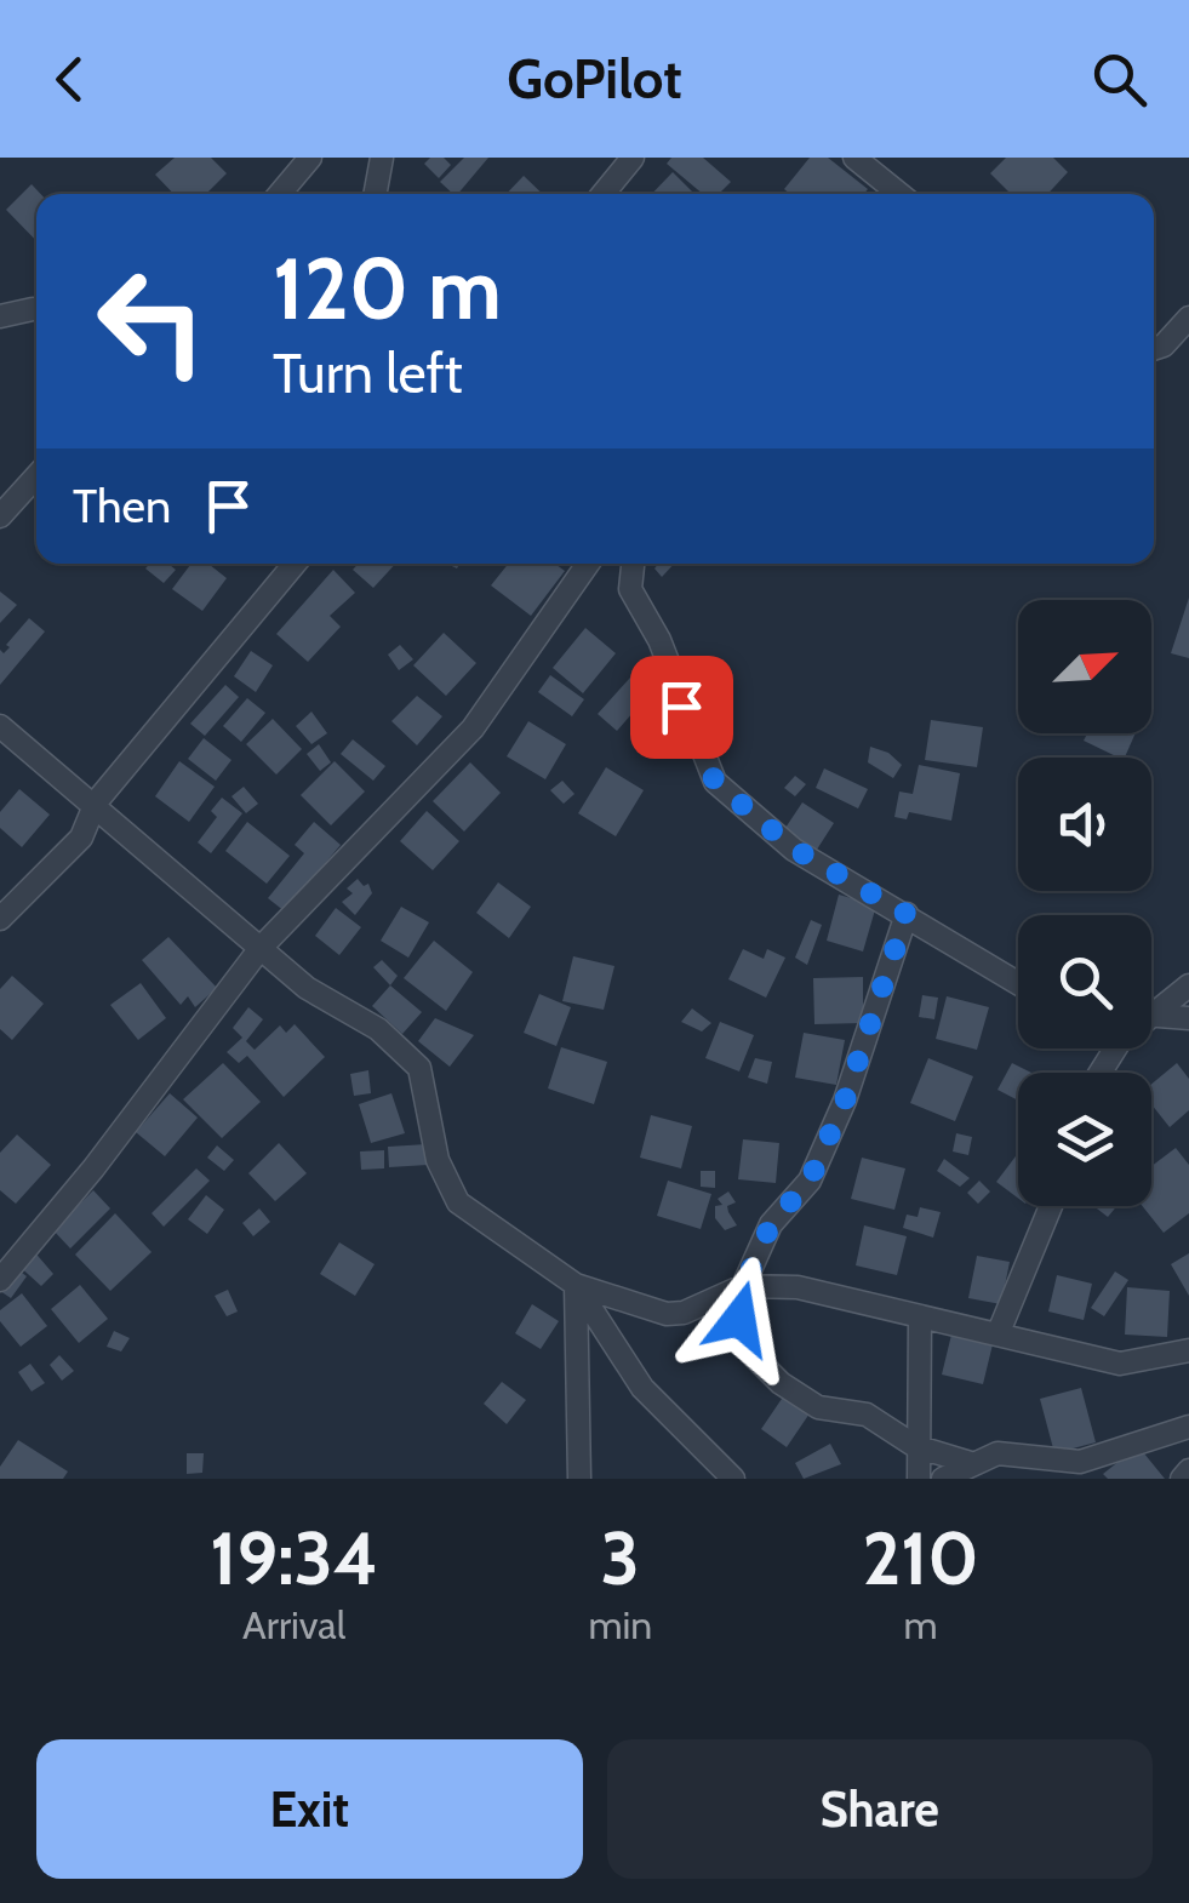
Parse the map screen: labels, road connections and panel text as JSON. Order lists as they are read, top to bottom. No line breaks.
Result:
{"north":"top right","page":{"header":"GoPilot","turn":["120 m","Turn left"],"then":"Then","eta":["19:34","Arrival","3","min","210","m"],"buttons":["Exit","Share"]}}
